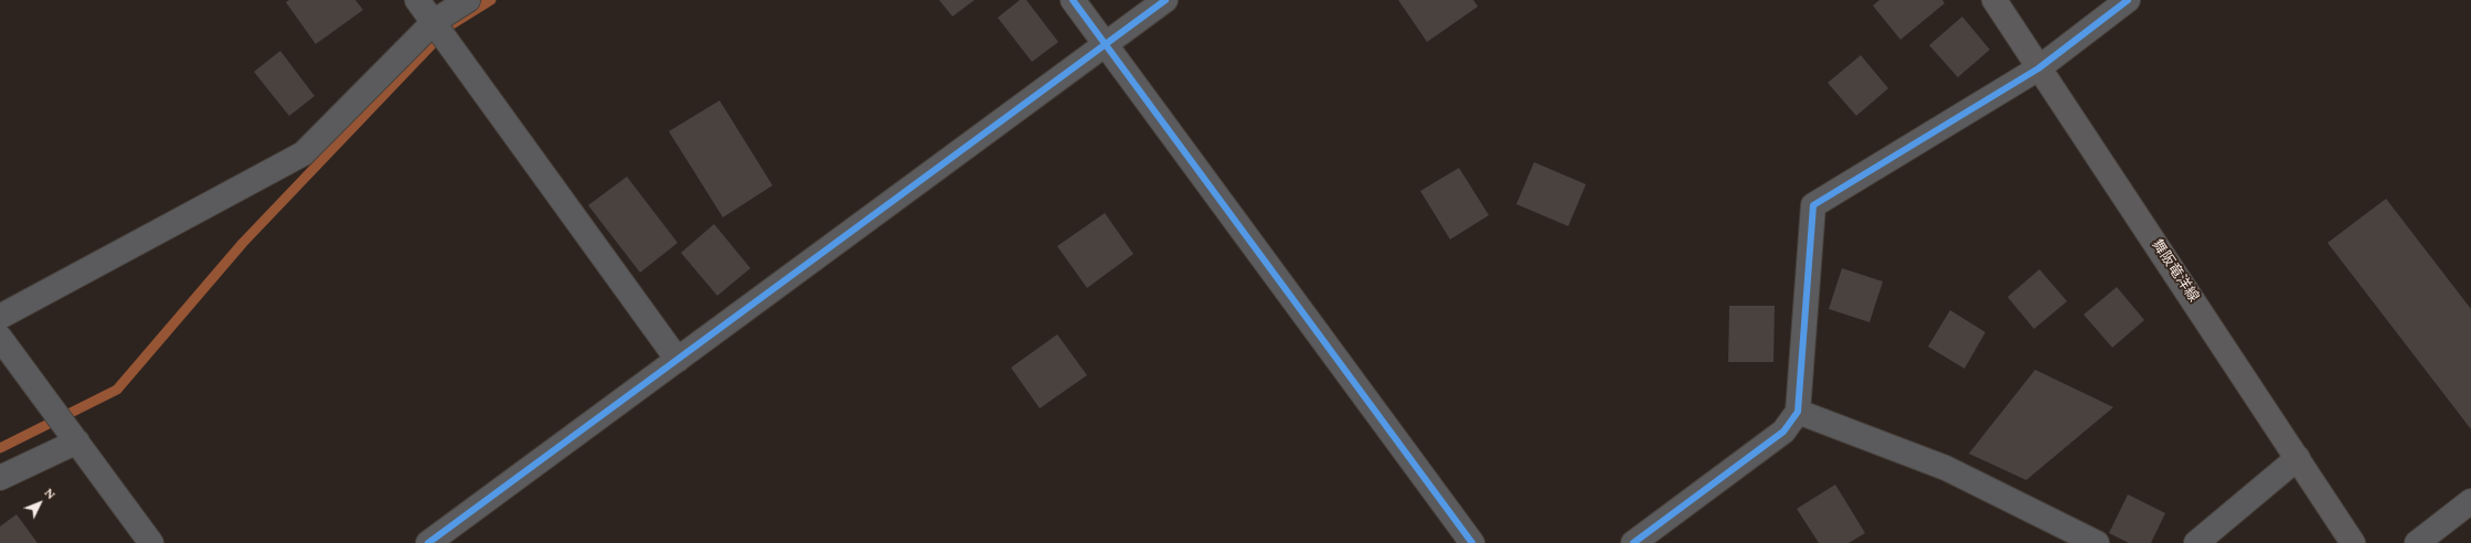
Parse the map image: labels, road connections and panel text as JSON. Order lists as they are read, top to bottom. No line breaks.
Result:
{"streets":{"main road":["舞阪竜洋線"]},"north":"top right"}
